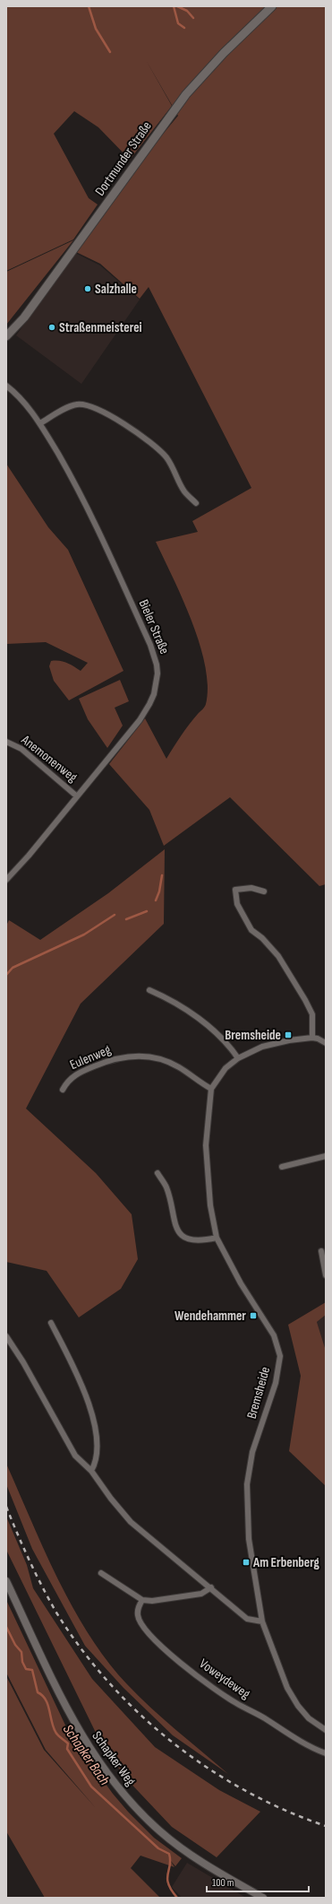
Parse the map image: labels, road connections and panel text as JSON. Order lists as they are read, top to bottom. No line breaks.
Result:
{"streets":{"main road":["Dortmunder Straße"],"street":["Bieler Straße","Anemonenweg","Eulenweg","Bremsheide","Voweydeweg","Schapker Weg"]},"crossings":[["Bieler Straße","Anemonenweg"],["Eulenweg","Bremsheide"]],"water":["Schapker Bach"],"places":{"other":["Salzhalle","Straßenmeisterei"],"transit":["Bremsheide","Wendehammer","Am Erbenberg"]},"scale_bar":"100 m"}
